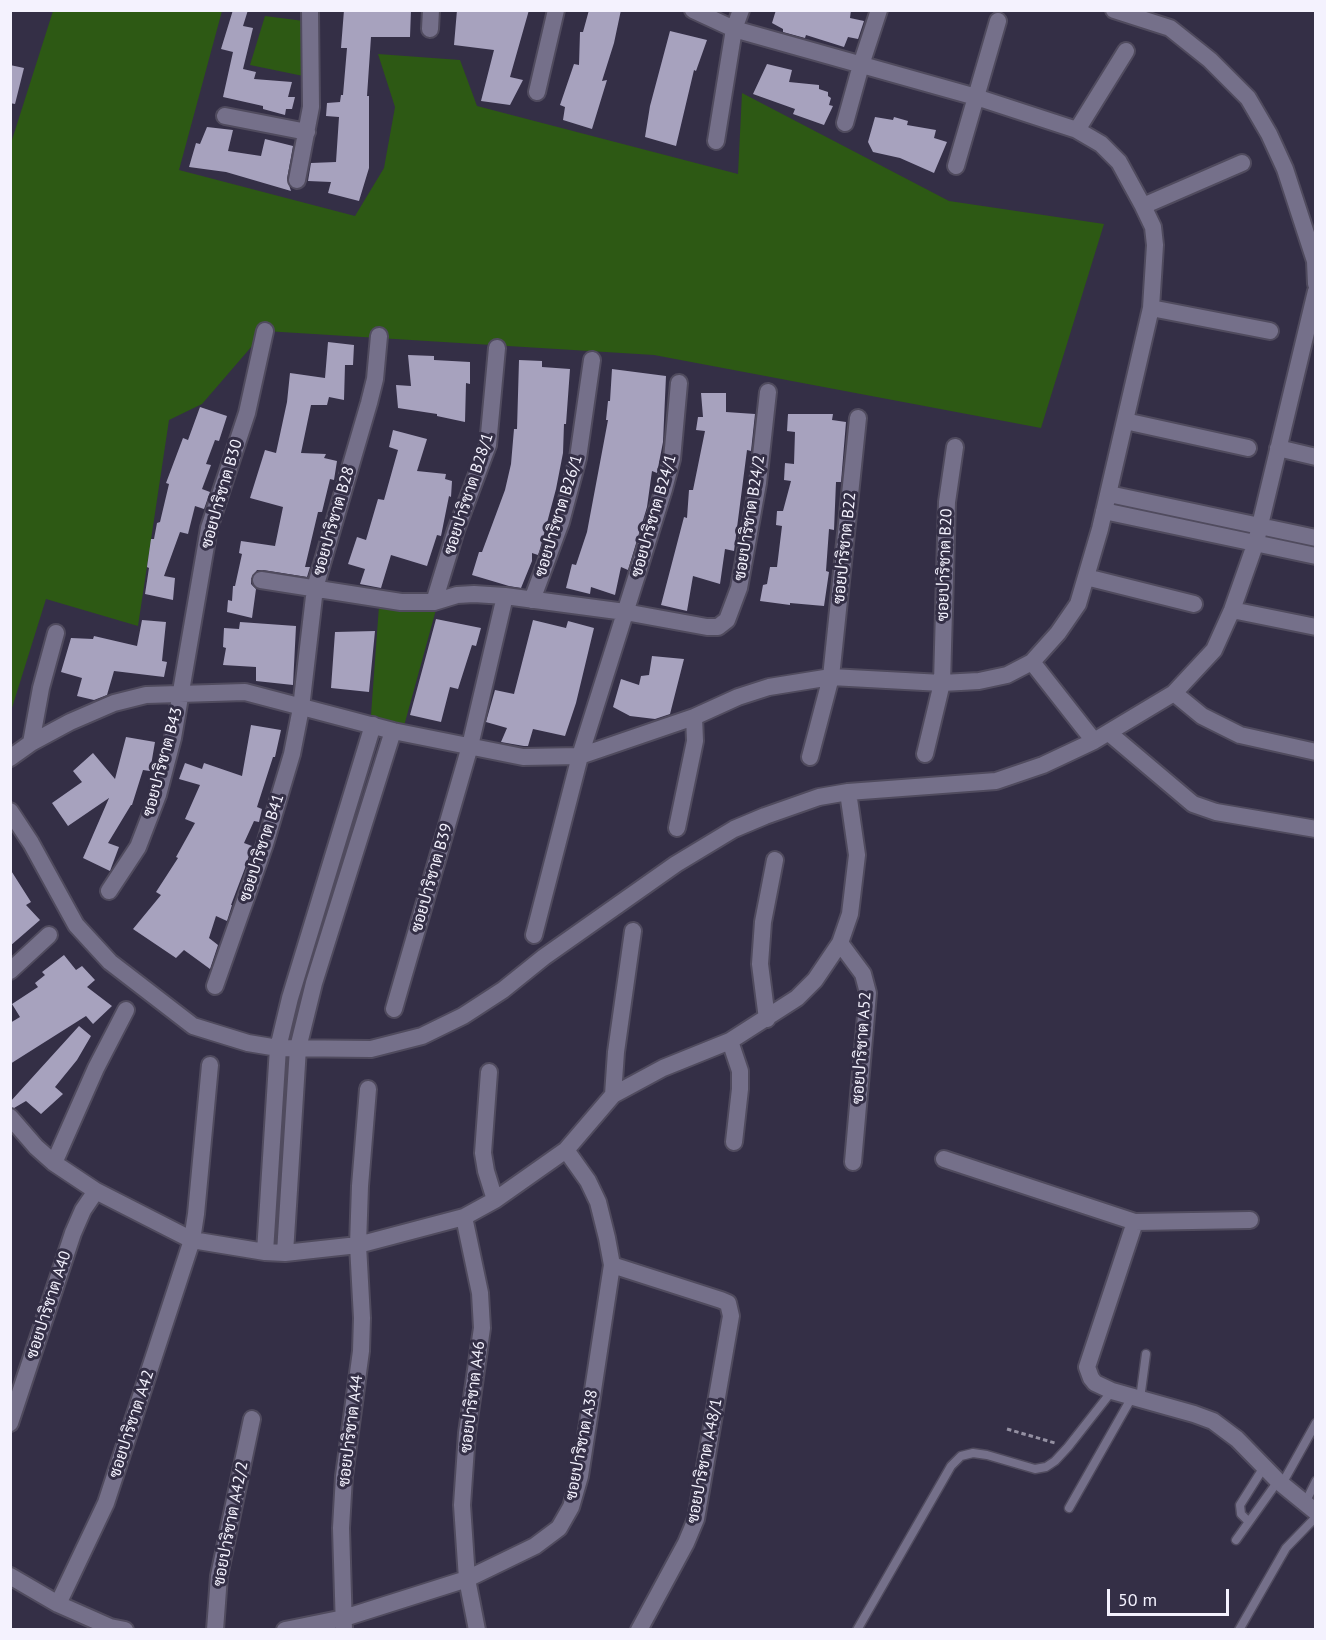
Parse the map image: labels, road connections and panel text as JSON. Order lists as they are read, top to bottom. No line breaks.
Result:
{"streets":{"street":["ซอยปาริชาต B30","ซอยปาริชาต B28/1","ซอยปาริชาต B26/1","ซอยปาริชาต B24/1","ซอยปาริชาต B24/2","ซอยปาริชาต B28","ซอยปาริชาต B22","ซอยปาริชาต B20","ซอยปาริชาต B43","ซอยปาริชาต B41","ซอยปาริชาต B39","ซอยปาริชาต A52","ซอยปาริชาต A40","ซอยปาริชาต A46","ซอยปาริชาต A42","ซอยปาริชาต A44","ซอยปาริชาต A38","ซอยปาริชาต A48/1","ซอยปาริชาต A42/2"]},"crossings":[["ซอยปาริชาต B30","ซอยปาริชาต B43"],["ซอยปาริชาต B24/1","ซอยปาริชาต B24/2"],["ซอยปาริชาต B28","ซอยปาริชาต B41"],["ซอยปาริชาต A46","ซอยปาริชาต A38"],["ซอยปาริชาต A44","ซอยปาริชาต A38"],["ซอยปาริชาต A38","ซอยปาริชาต A48/1"]],"scale_bar":"50 m"}
